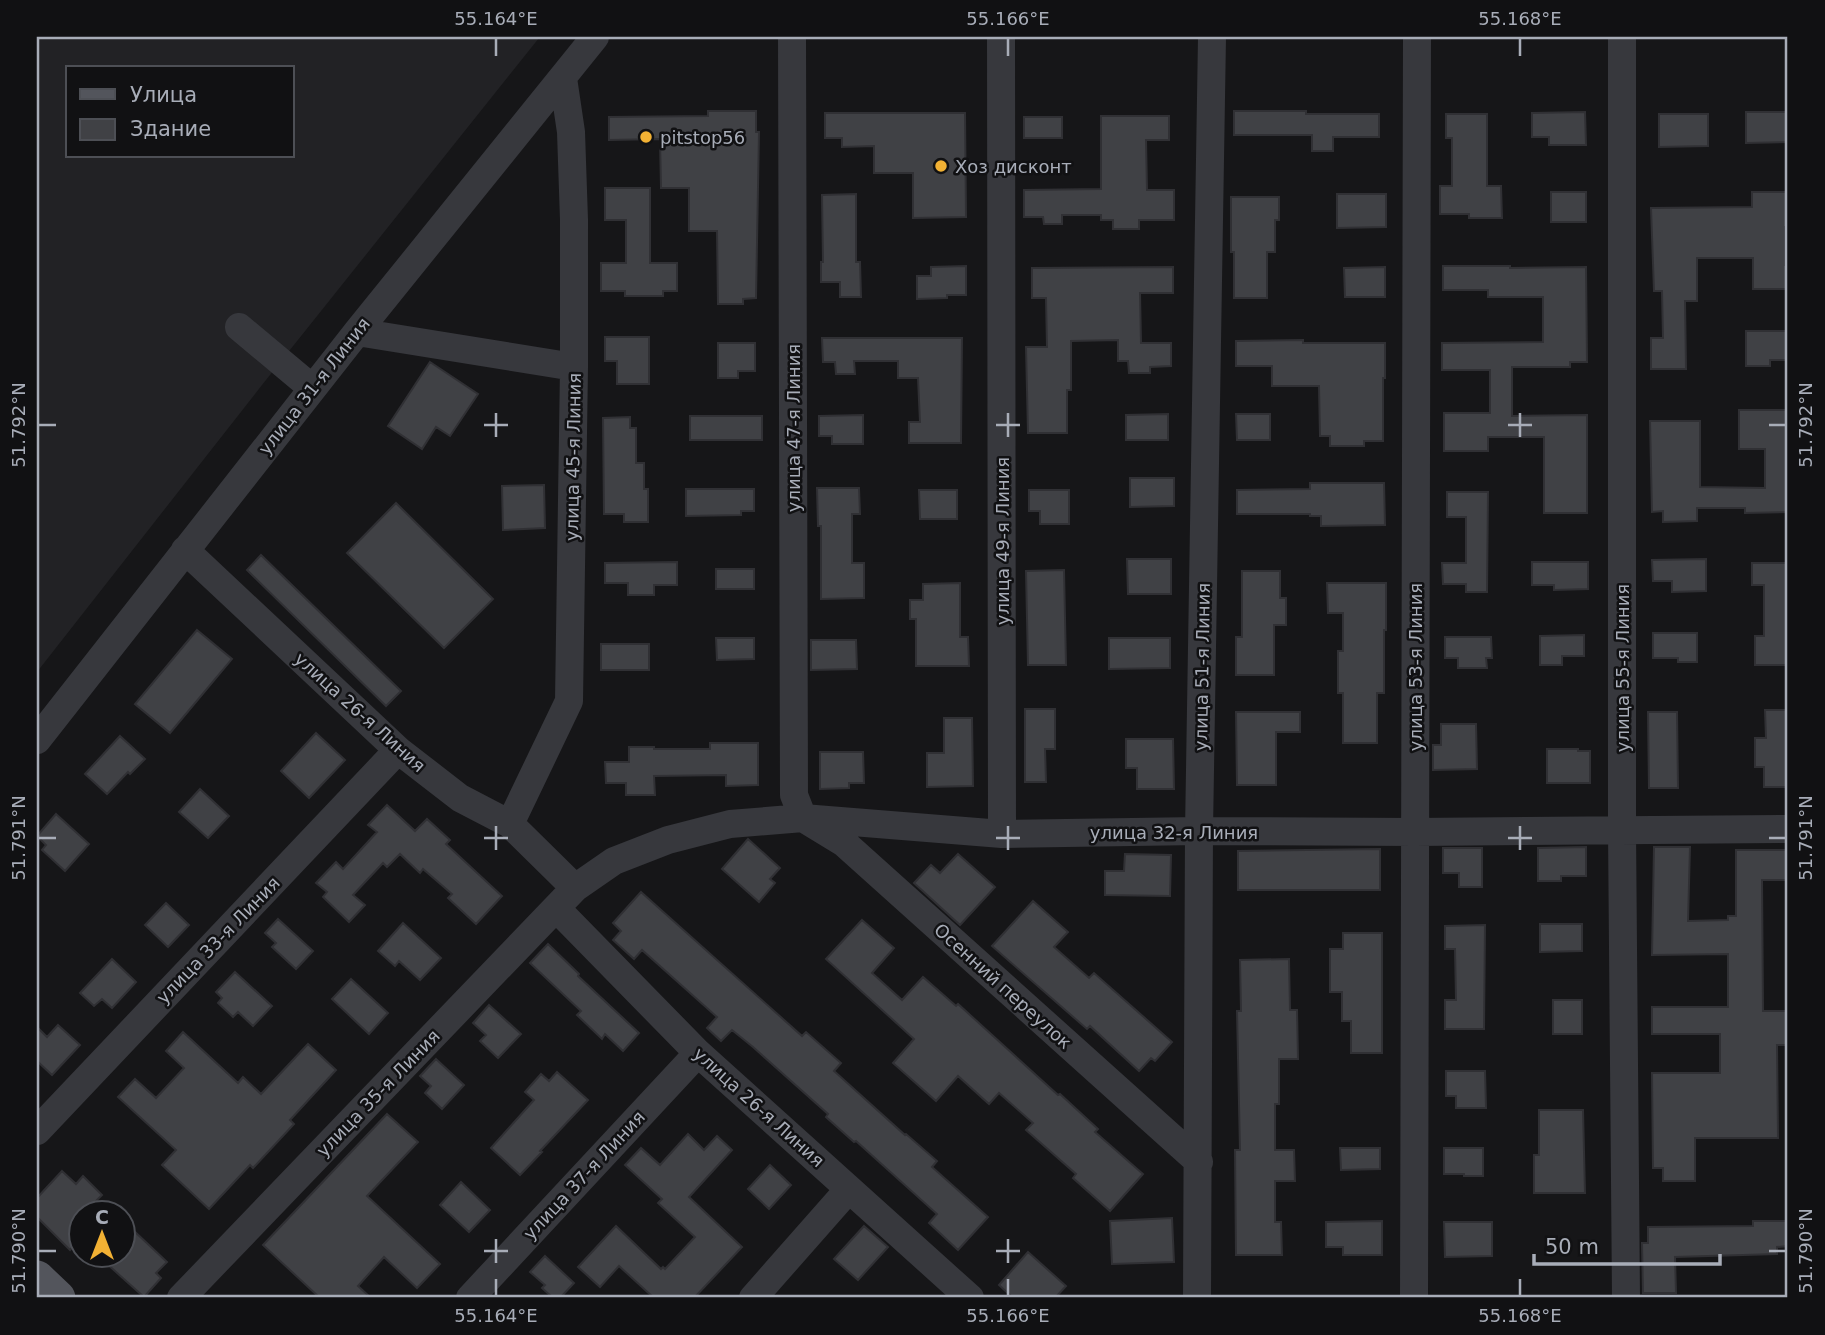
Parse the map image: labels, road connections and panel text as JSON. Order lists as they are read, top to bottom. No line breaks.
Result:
{"streets":{"street":["улица 31-я Линия","улица 47-я Линия","улица 45-я Линия","улица 49-я Линия","улица 51-я Линия","улица 53-я Линия","улица 55-я Линия","улица 26-я Линия","улица 32-я Линия","улица 33-я Линия","Осенний переулок","улица 35-я Линия","улица 37-я Линия"]},"crossings":[["улица 31-я Линия","улица 45-я Линия"],["улица 31-я Линия","улица 26-я Линия"],["улица 47-я Линия","улица 32-я Линия"],["улица 47-я Линия","Осенний переулок"],["улица 45-я Линия","улица 26-я Линия"],["улица 49-я Линия","улица 32-я Линия"],["улица 51-я Линия","улица 32-я Линия"],["улица 51-я Линия","Осенний переулок"],["улица 53-я Линия","улица 32-я Линия"],["улица 55-я Линия","улица 32-я Линия"],["улица 26-я Линия","улица 32-я Линия"],["улица 26-я Линия","улица 33-я Линия"],["улица 26-я Линия","улица 35-я Линия"],["улица 26-я Линия","улица 37-я Линия"],["улица 32-я Линия","Осенний переулок"],["улица 32-я Линия","улица 35-я Линия"]],"places":["pitstop56","Хоз дисконт"],"legend":["Улица","Здание"],"scale_bar":"50 m","north":"top","coordinates":["55.164°E","55.166°E","55.168°E","51.792°N","51.791°N","51.790°N"]}
